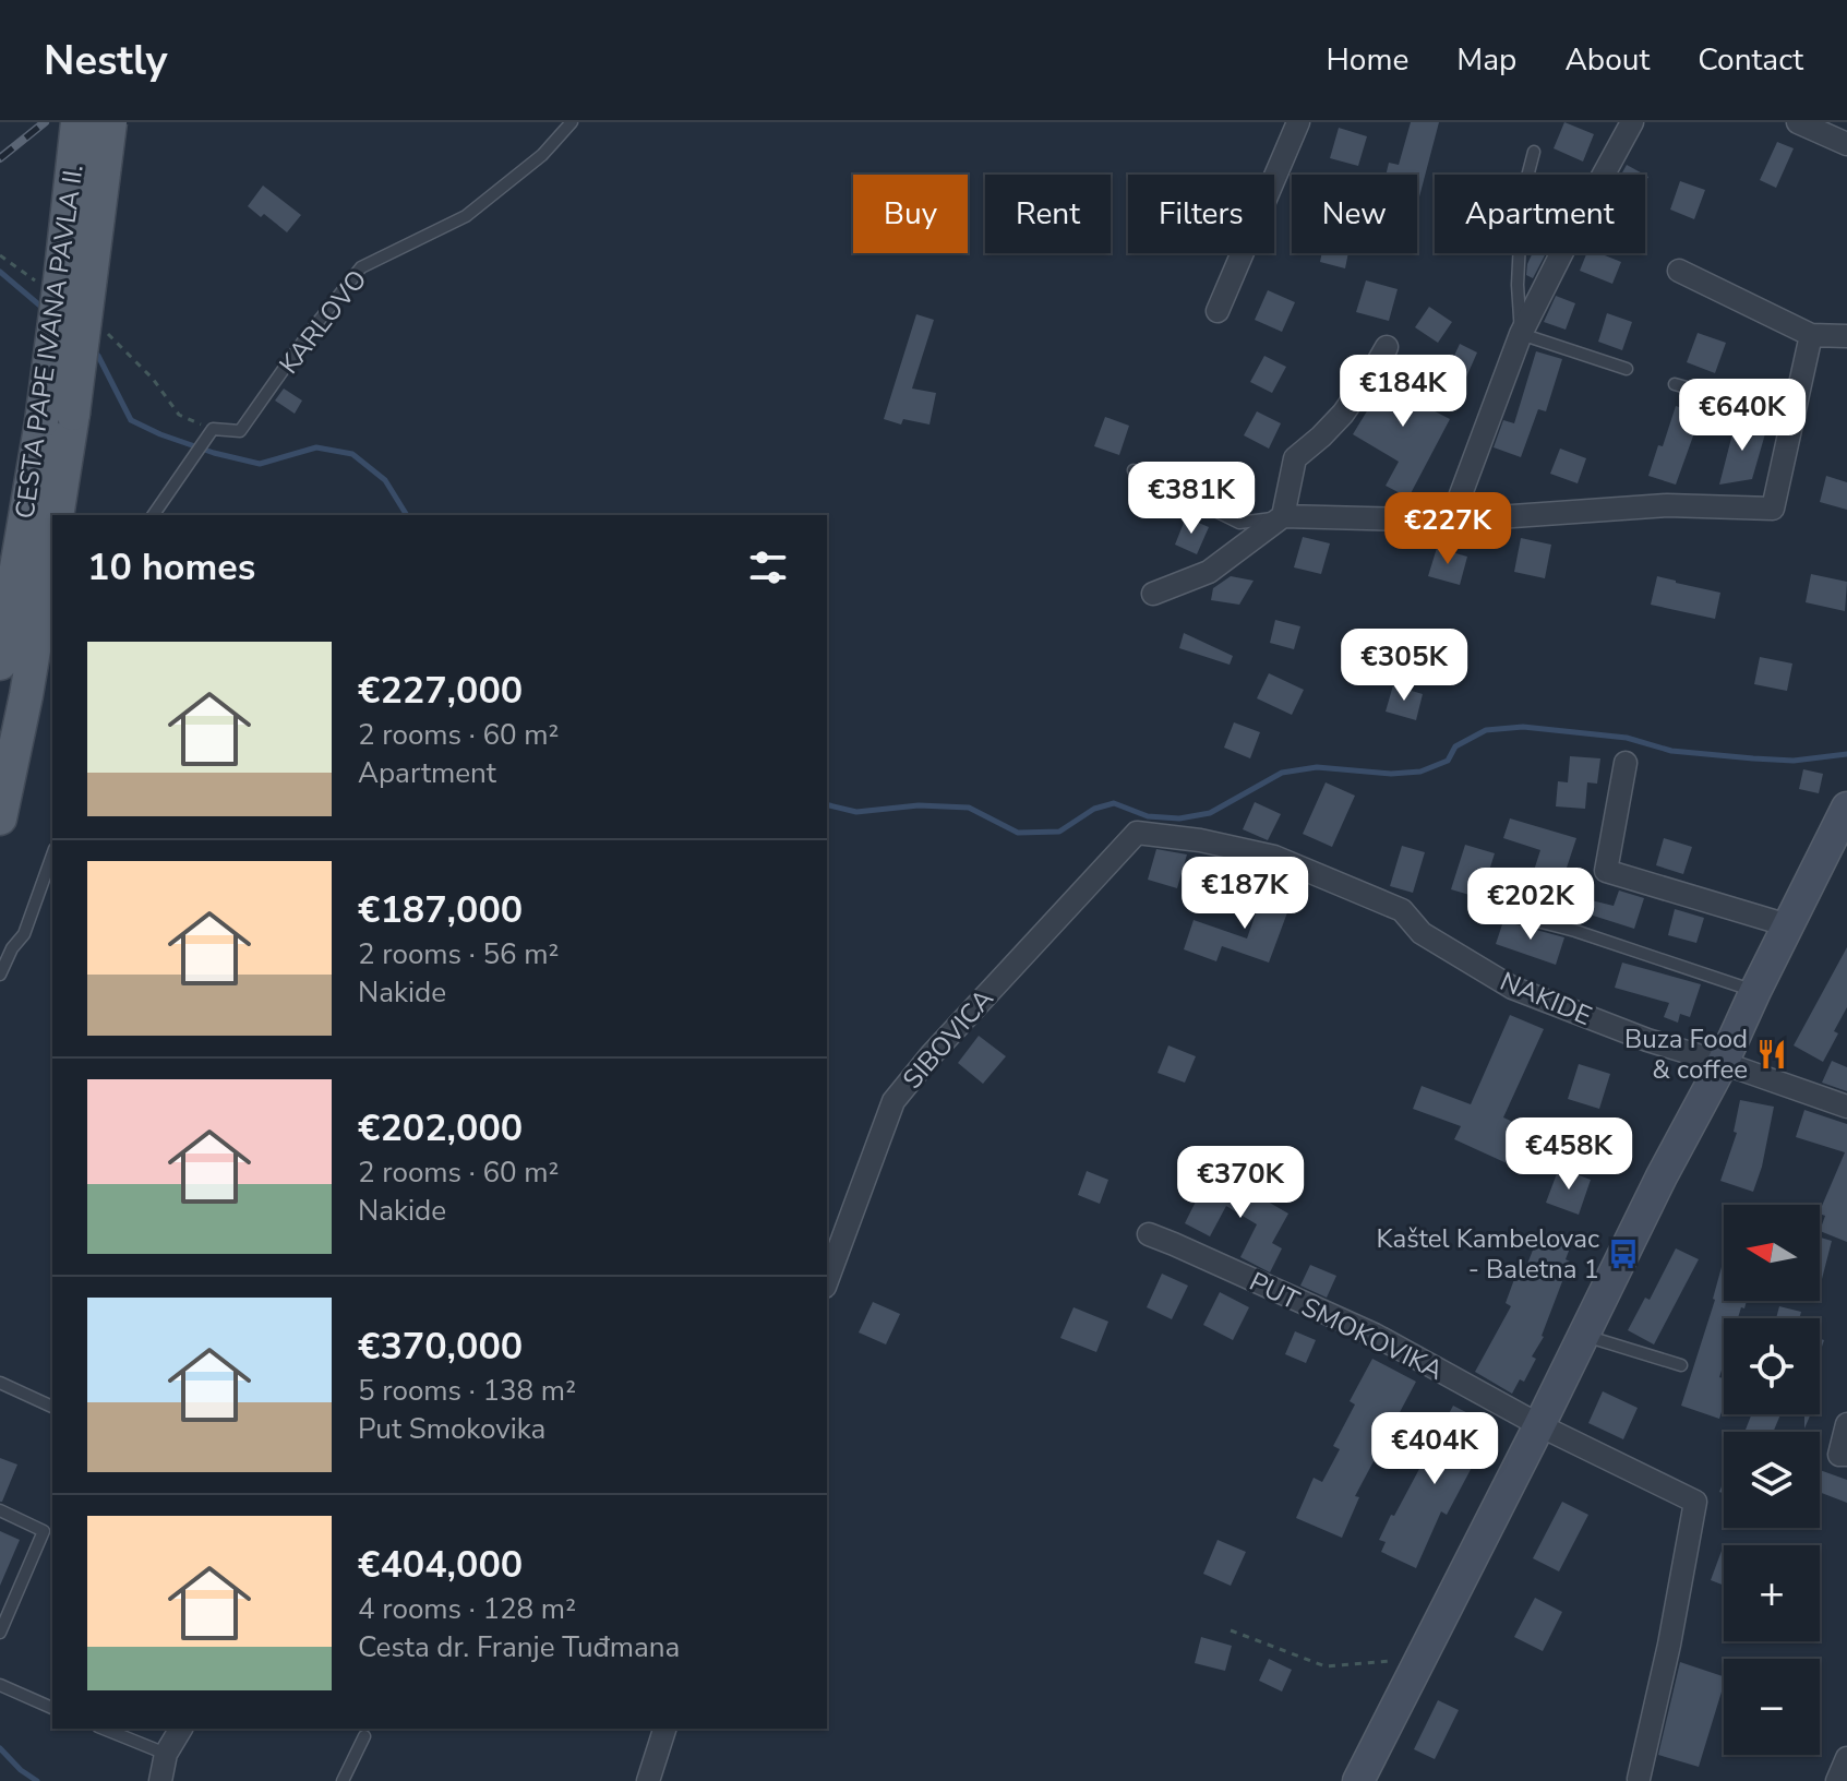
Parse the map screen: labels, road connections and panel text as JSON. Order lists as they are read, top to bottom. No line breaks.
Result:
{"streets":{"main road":["CESTA PAPE IVANA PAVLA II."],"street":["NAKIDE","SIBOVICA","PUT SMOKOVIKA"],"lane":["KARLOVO"]},"crossings":[["NAKIDE","SIBOVICA"]],"places":{"restaurant":["Buza Food & coffee"],"bus stop":["Kaštel Kambelovac - Baletna 1"]},"north":"left","page":{"header":"Nestly","nav":["Home","Map","About","Contact"],"chip":["Buy","Rent","Filters","New","Apartment"],"price":["€184K","€640K","€381K","€227K","€305K","€187K","€202K","€458K","€370K","€404K"],"heading":"10 homes","list":[{"name":"€227,000","note":"2 rooms · 60 m² · Apartment"},{"name":"€187,000","note":"2 rooms · 56 m² · Nakide"},{"name":"€202,000","note":"2 rooms · 60 m² · Nakide"},{"name":"€370,000","note":"5 rooms · 138 m² · Put Smokovika"},{"name":"€404,000","note":"4 rooms · 128 m² · Cesta dr. Franje Tuđmana"}],"map_buttons":["+","−"]}}
